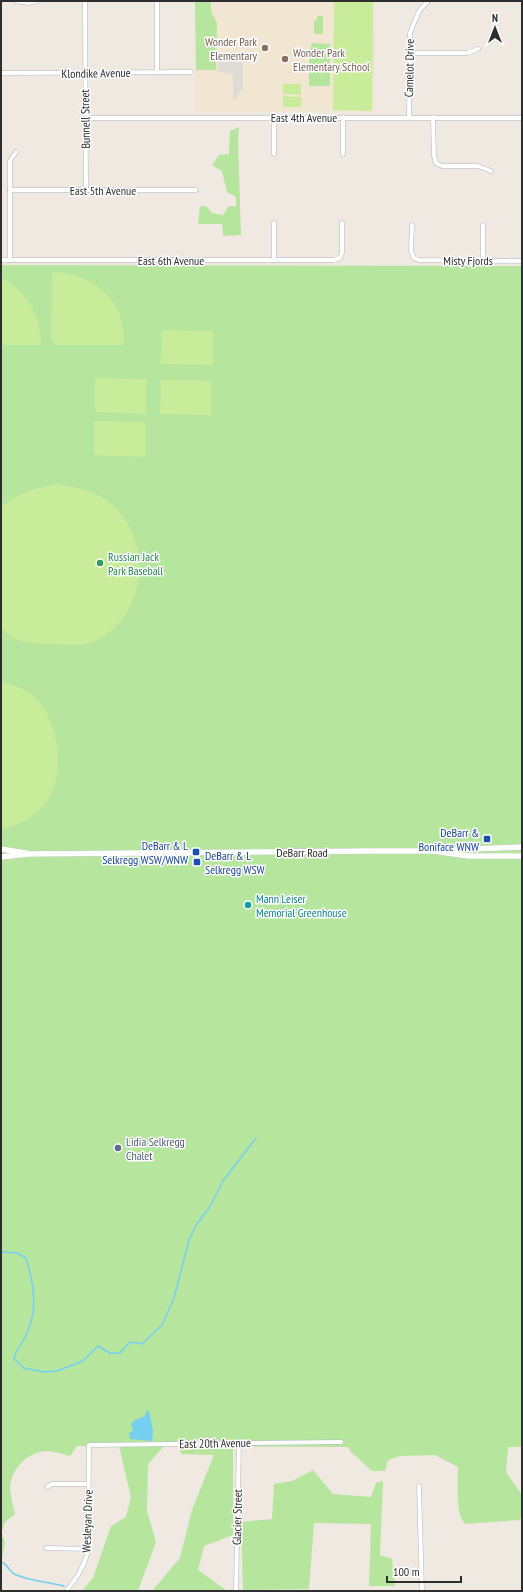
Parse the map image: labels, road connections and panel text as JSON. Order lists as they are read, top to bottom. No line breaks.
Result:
{"streets":{"main road":["DeBarr Road"],"street":["Camelot Drive","Klondike Avenue","East 4th Avenue","Bunnell Street","East 5th Avenue","East 6th Avenue","Misty Fjords","East 20th Avenue","Glacier Street","Wesleyan Drive"]},"crossings":[["Camelot Drive","East 4th Avenue"],["Klondike Avenue","Bunnell Street"],["East 4th Avenue","Bunnell Street"],["Bunnell Street","East 5th Avenue"],["East 20th Avenue","Glacier Street"],["East 20th Avenue","Wesleyan Drive"]],"places":{"other":["Wonder Park Elementary","Wonder Park Elementary School","Russian Jack Park Baseball","Mann Leiser Memorial Greenhouse","Lidia Selkregg Chalet"],"transit":["DeBarr & Boniface WNW","DeBarr & L Selkregg WSW/WNW","DeBarr & L Selkregg WSW"]},"scale_bar":"100 m","north":"top"}
